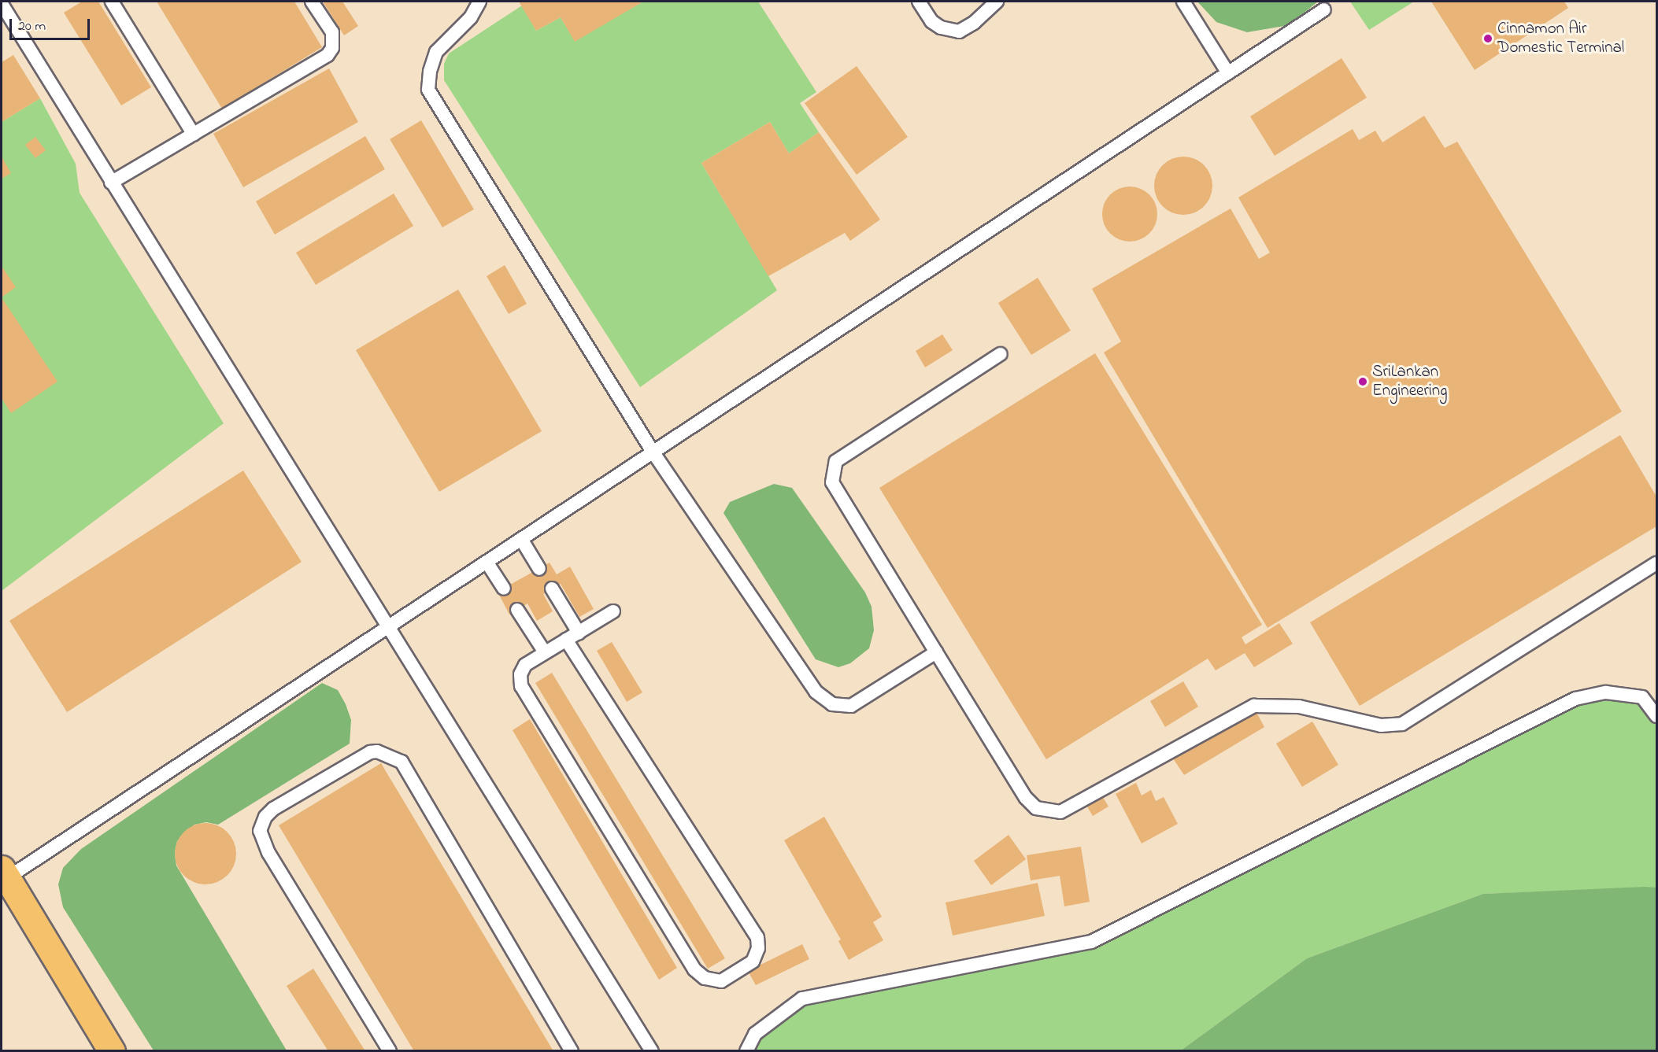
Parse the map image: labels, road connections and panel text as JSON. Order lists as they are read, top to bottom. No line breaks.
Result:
{"places":["Cinnamon Air Domestic Terminal","SriLankan Engineering"],"scale_bar":"20 m"}
